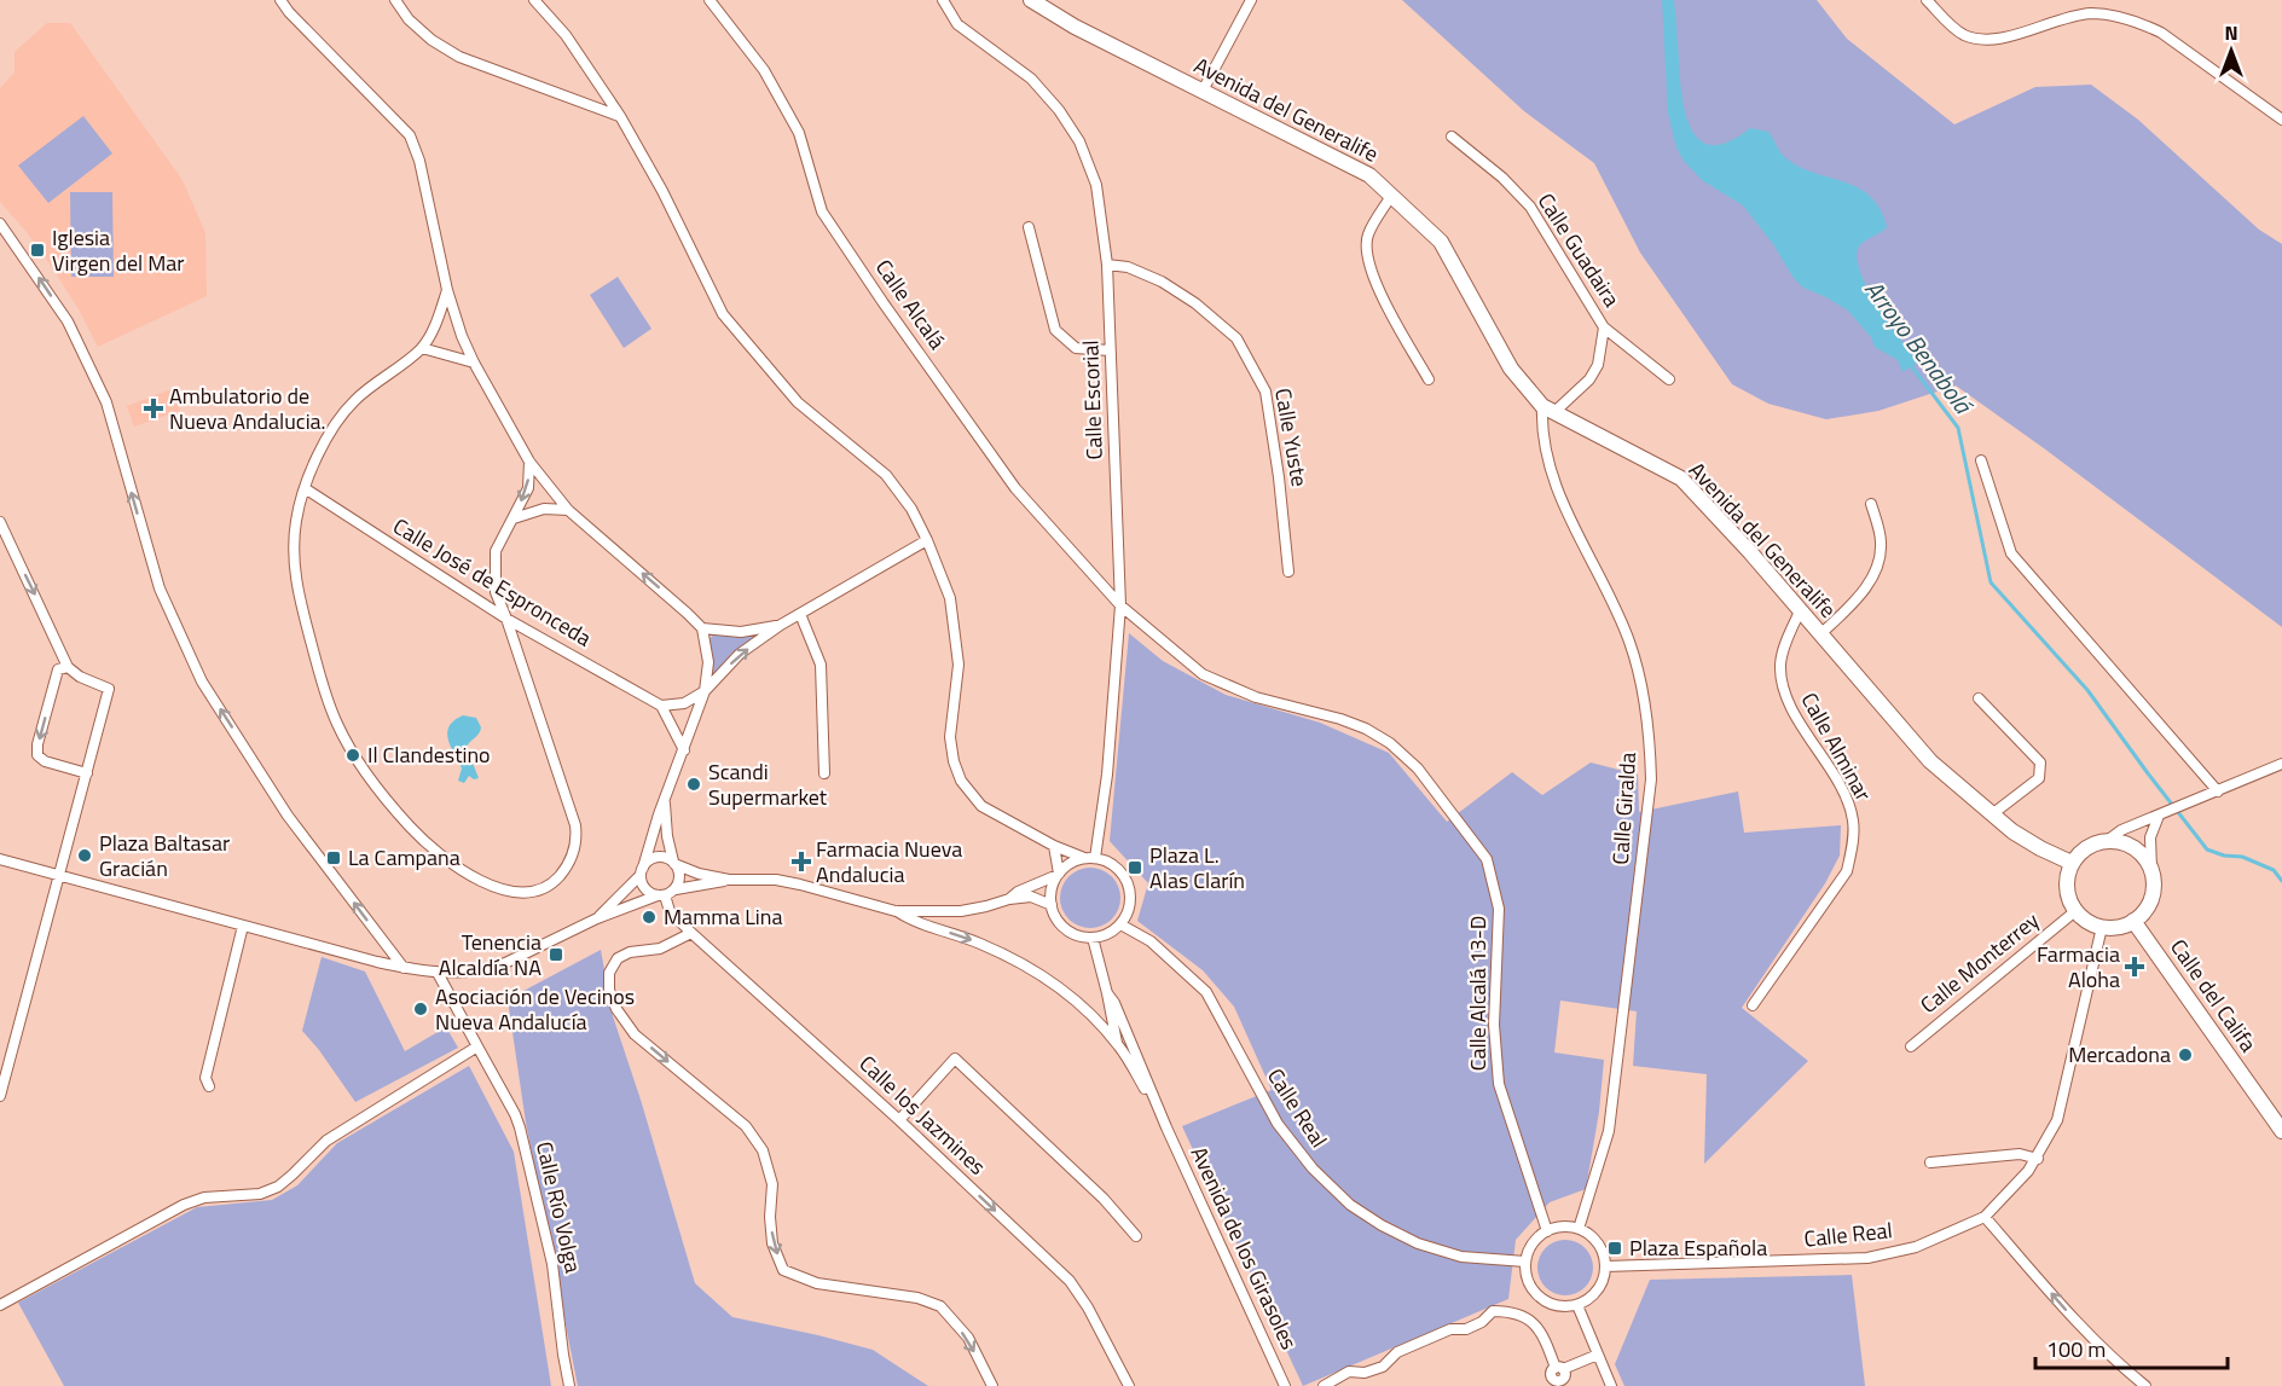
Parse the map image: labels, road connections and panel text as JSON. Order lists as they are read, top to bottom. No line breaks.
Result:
{"streets":{"street":["Avenida del Generalife","Calle Guadaira","Calle Alcalá","Calle Escorial","Calle Yuste","Calle José de Espronceda","Calle Alminar","Calle Giralda","Calle Monterrey","Calle Alcalá 13-D","Calle del Califa","Calle Real","Calle los Jazmines","Calle Río Volga","Avenida de los Girasoles"]},"crossings":[["Avenida del Generalife","Calle Guadaira"],["Avenida del Generalife","Calle Alminar"],["Avenida del Generalife","Calle Giralda"],["Avenida del Generalife","Calle Monterrey"],["Avenida del Generalife","Calle del Califa"],["Avenida del Generalife","Calle Real"],["Calle Guadaira","Calle Giralda"],["Calle Alcalá","Calle Escorial"],["Calle Alcalá","Calle Alcalá 13-D"],["Calle Escorial","Calle Yuste"],["Calle Escorial","Calle Alcalá 13-D"],["Calle Escorial","Calle Real"],["Calle Escorial","Avenida de los Girasoles"],["Calle Giralda","Calle Alcalá 13-D"],["Calle Giralda","Calle Real"],["Calle Monterrey","Calle del Califa"],["Calle Monterrey","Calle Real"],["Calle Alcalá 13-D","Calle Real"],["Calle del Califa","Calle Real"],["Calle Real","Avenida de los Girasoles"]],"one_way":["Calle los Jazmines"],"water":["Arroyo Benabolá"],"places":{"transit":["Iglesia Virgen del Mar","La Campana","Plaza L. Alas Clarín","Tenencia Alcaldía NA","Plaza Española"],"health":["Ambulatorio de Nueva Andalucia.","Farmacia Nueva Andalucia","Farmacia Aloha"],"other":["Il Clandestino","Scandi Supermarket","Plaza Baltasar Gracián","Mamma Lina","Asociación de Vecinos Nueva Andalucía","Mercadona"]},"scale_bar":"100 m","north":"top"}
